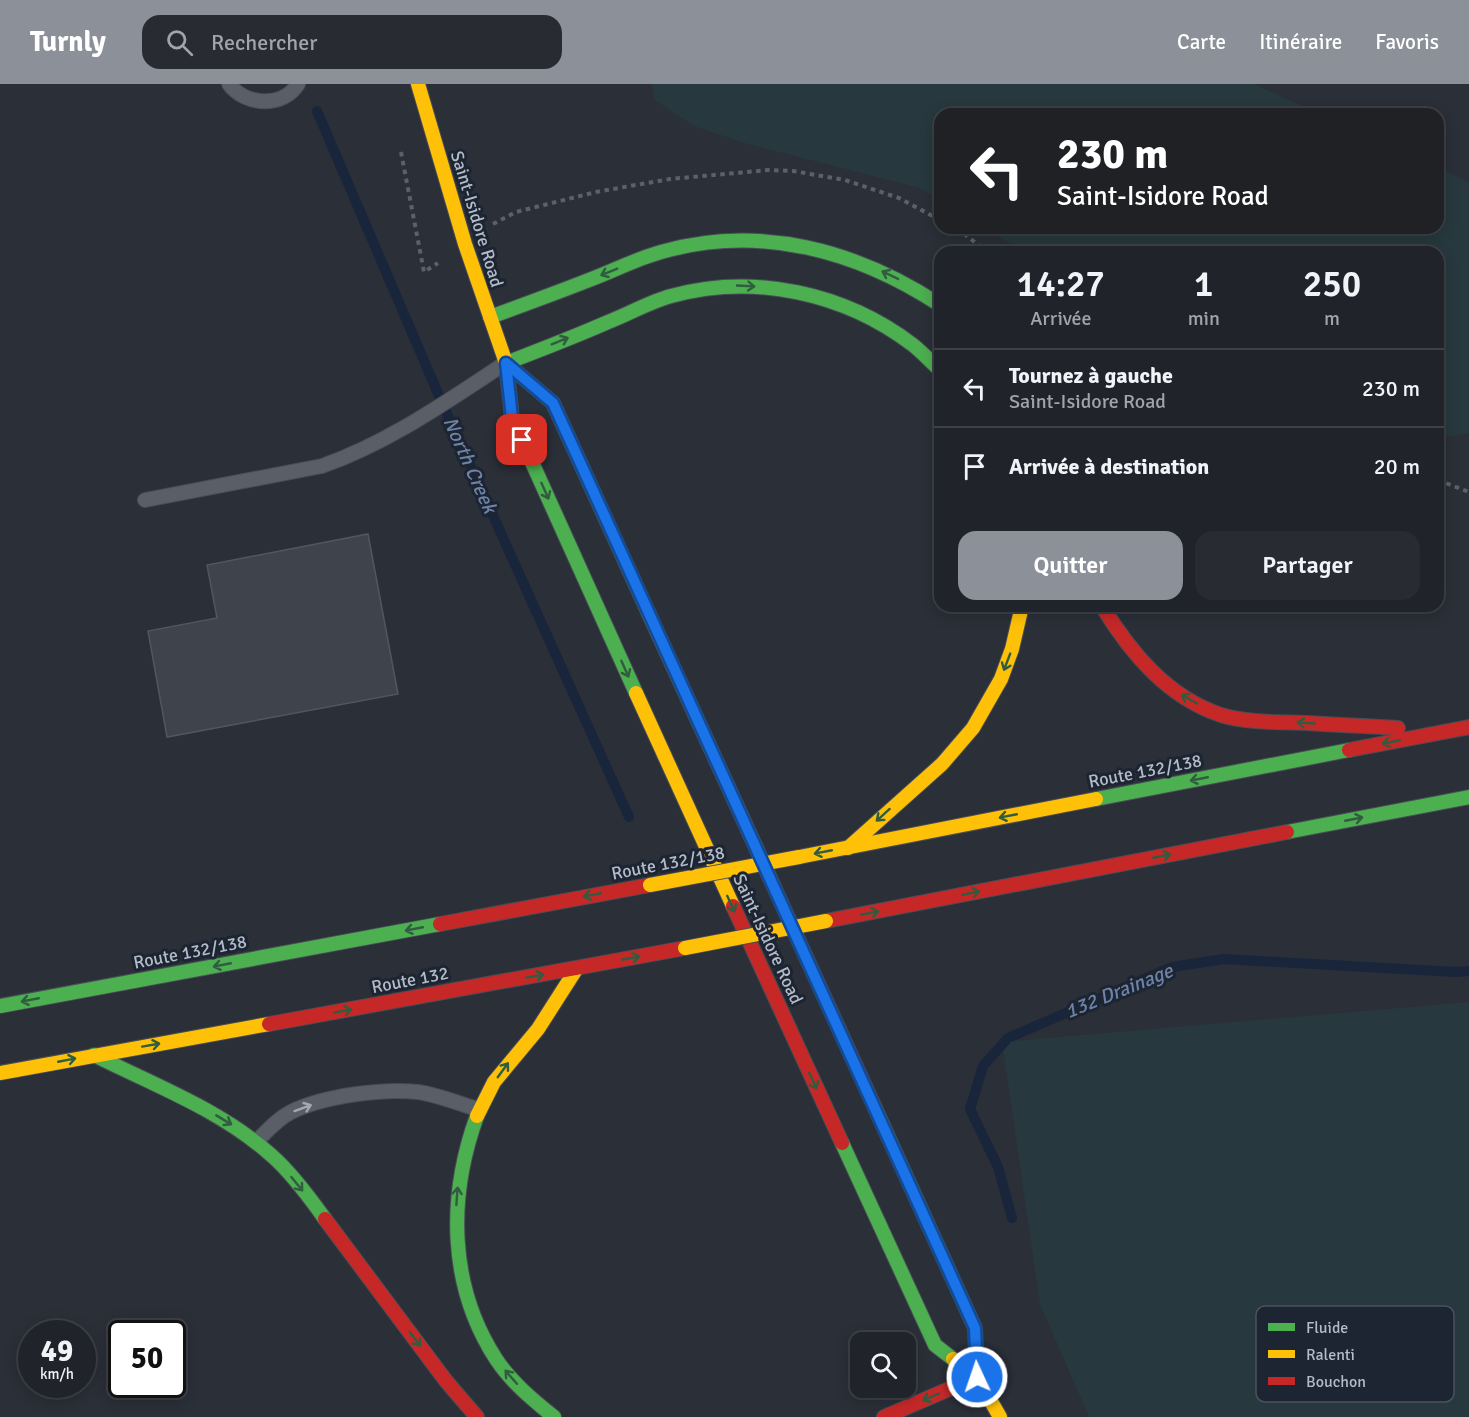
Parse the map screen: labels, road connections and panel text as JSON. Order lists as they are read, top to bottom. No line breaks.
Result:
{"streets":{"main road":["Saint-Isidore Road","Route 132/138","Route 132"]},"one_way":["Route 132/138","Route 132"],"water":["North Creek","132 Drainage"],"legend":["Fluide","Ralenti","Bouchon"],"page":{"header":"Turnly","search":"Rechercher","nav":["Carte","Itinéraire","Favoris"],"turn":["230 m","Saint-Isidore Road"],"eta":["14:27","Arrivée","1","min","250","m"],"list":[{"name":"Tournez à gauche","note":"Saint-Isidore Road","value":"230 m"},{"name":"Arrivée à destination","value":"20 m"}],"buttons":["Quitter","Partager"],"speed":"49 km/h","limit":"50"}}
